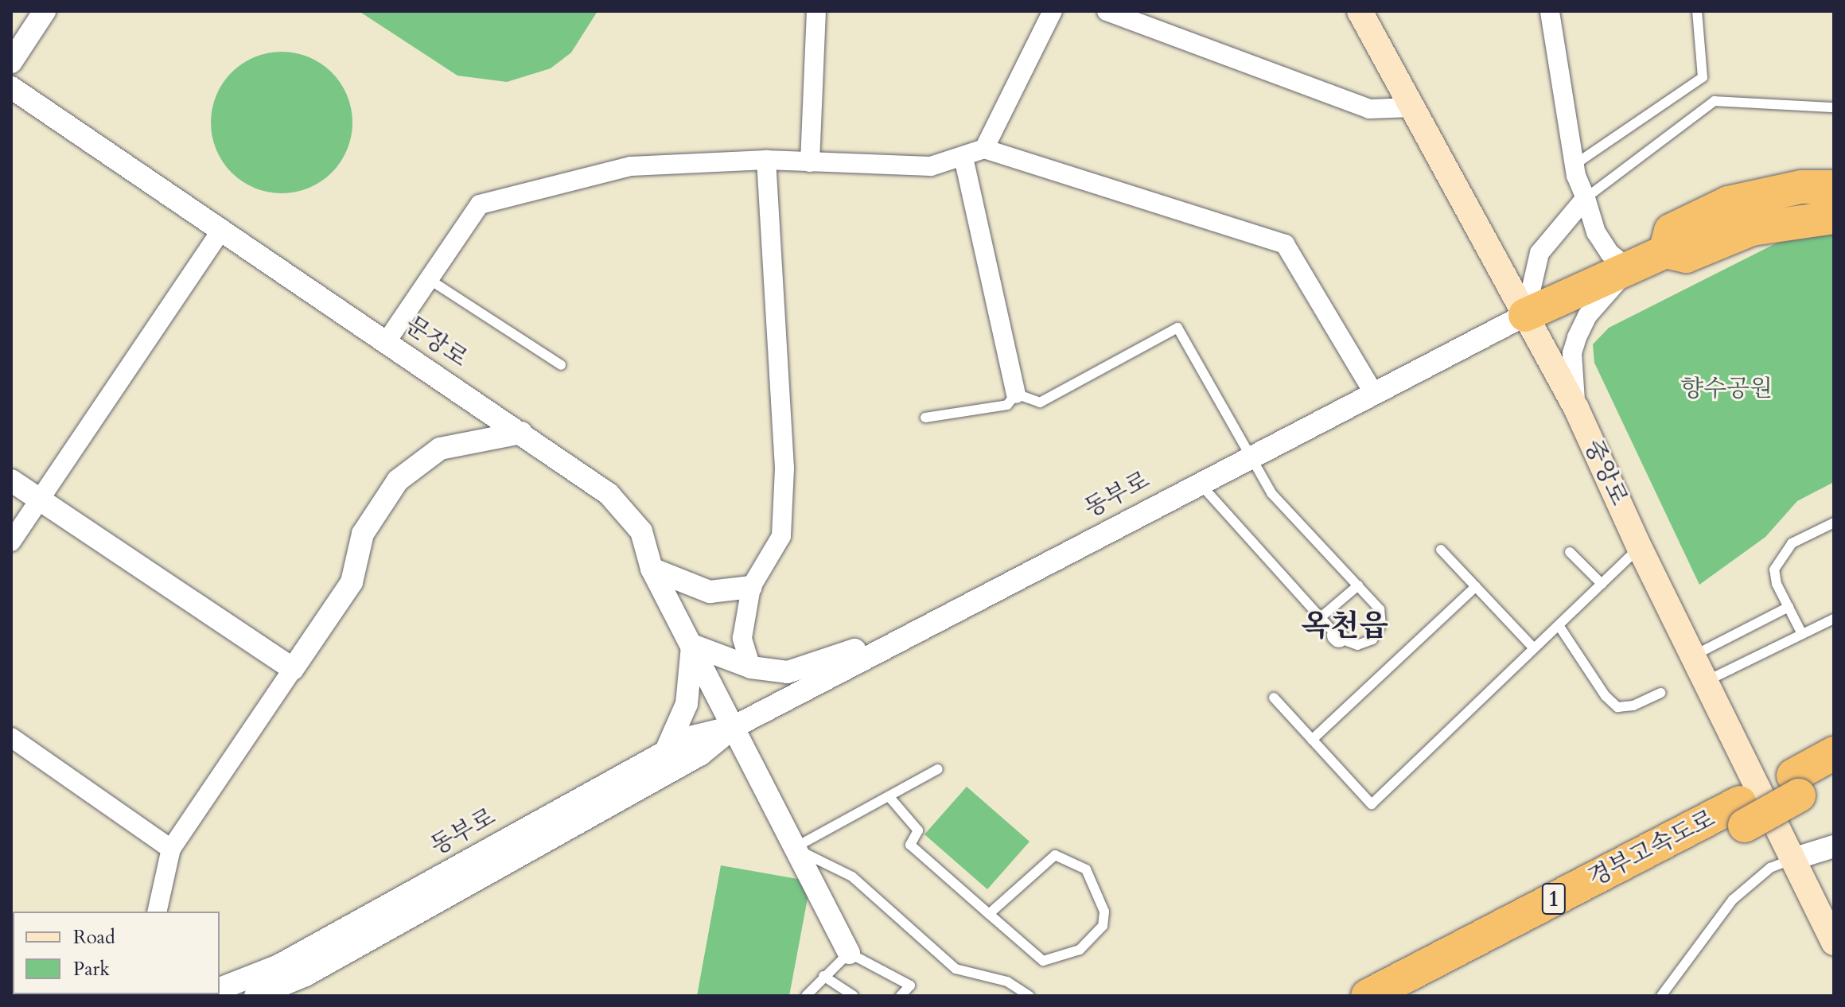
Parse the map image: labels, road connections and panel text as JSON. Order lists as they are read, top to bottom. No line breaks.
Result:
{"streets":{"highway":["경부고속도로","1"],"main road":["중앙로"],"street":["문장로","동부로"]},"crossings":[["문장로","동부로"],["중앙로","동부로"]],"districts":["옥천읍"],"parks":["향수공원"],"legend":["Road","Park"]}
